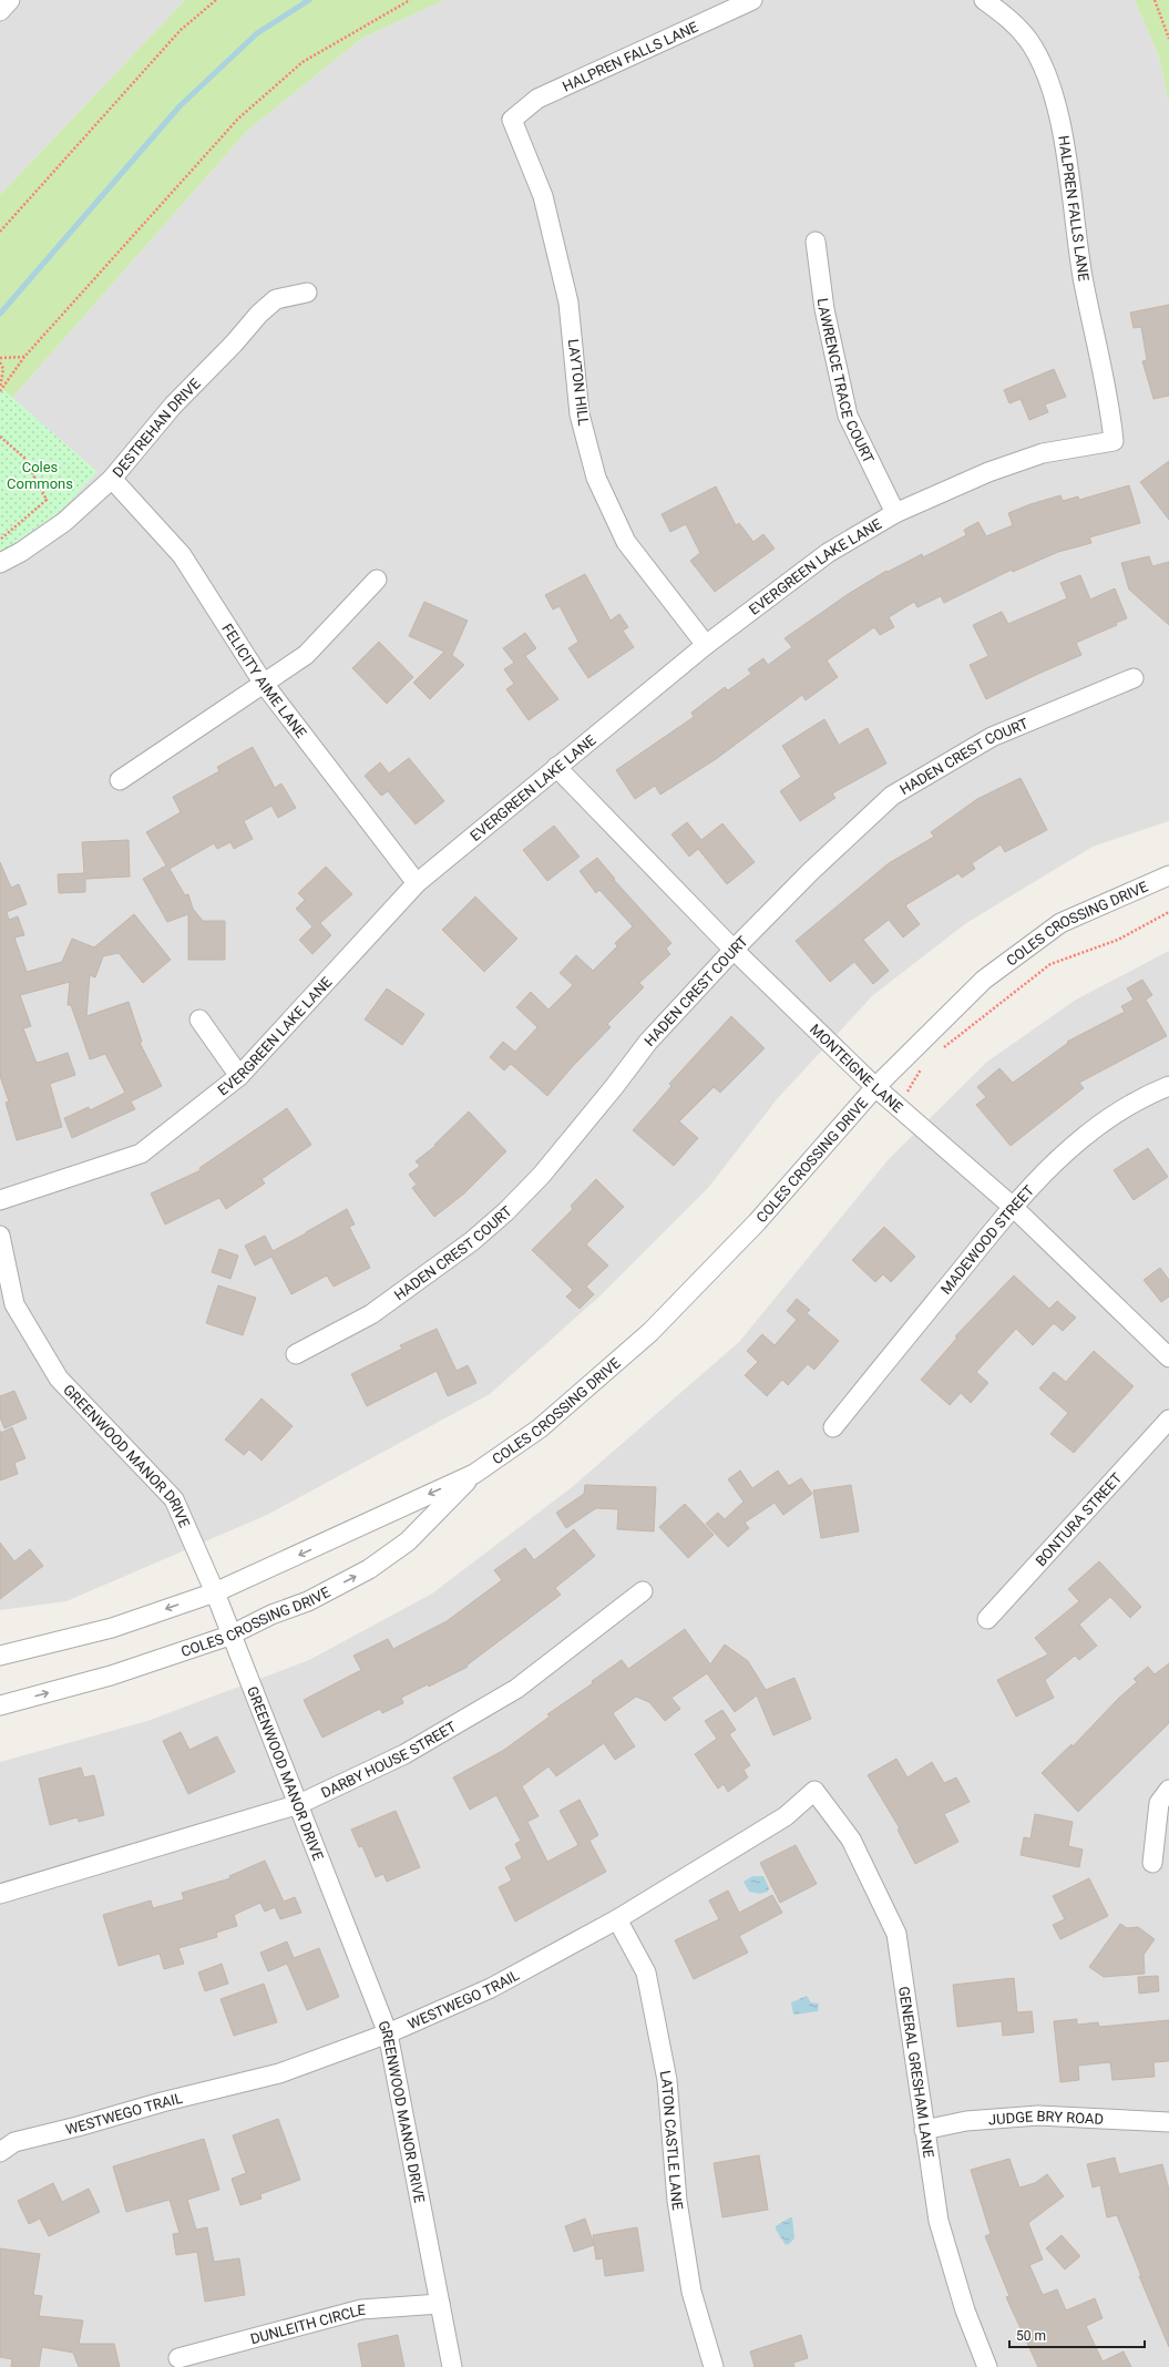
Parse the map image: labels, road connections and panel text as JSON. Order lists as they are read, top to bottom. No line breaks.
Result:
{"streets":{"street":["HALPREN FALLS LANE","LAWRENCE TRACE COURT","LAYTON HILL","DESTREHAN DRIVE","EVERGREEN LAKE LANE","FELICITY AIME LANE","HADEN CREST COURT","COLES CROSSING DRIVE","MONTEIGNE LANE","MADEWOOD STREET","GREENWOOD MANOR DRIVE","BONTURA STREET","DARBY HOUSE STREET","WESTWEGO TRAIL","GENERAL GRESHAM LANE","JUDGE BRY ROAD","LATON CASTLE LANE","DUNLEITH CIRCLE"]},"crossings":[["HALPREN FALLS LANE","LAYTON HILL"],["HALPREN FALLS LANE","EVERGREEN LAKE LANE"],["LAWRENCE TRACE COURT","EVERGREEN LAKE LANE"],["LAYTON HILL","EVERGREEN LAKE LANE"],["DESTREHAN DRIVE","FELICITY AIME LANE"],["EVERGREEN LAKE LANE","FELICITY AIME LANE"],["EVERGREEN LAKE LANE","MONTEIGNE LANE"],["HADEN CREST COURT","MONTEIGNE LANE"],["COLES CROSSING DRIVE","MONTEIGNE LANE"],["COLES CROSSING DRIVE","GREENWOOD MANOR DRIVE"],["MONTEIGNE LANE","MADEWOOD STREET"],["GREENWOOD MANOR DRIVE","DARBY HOUSE STREET"],["GREENWOOD MANOR DRIVE","WESTWEGO TRAIL"],["GREENWOOD MANOR DRIVE","DUNLEITH CIRCLE"],["WESTWEGO TRAIL","GENERAL GRESHAM LANE"],["WESTWEGO TRAIL","LATON CASTLE LANE"],["GENERAL GRESHAM LANE","JUDGE BRY ROAD"]],"parks":["Coles Commons"],"scale_bar":"50 m"}
